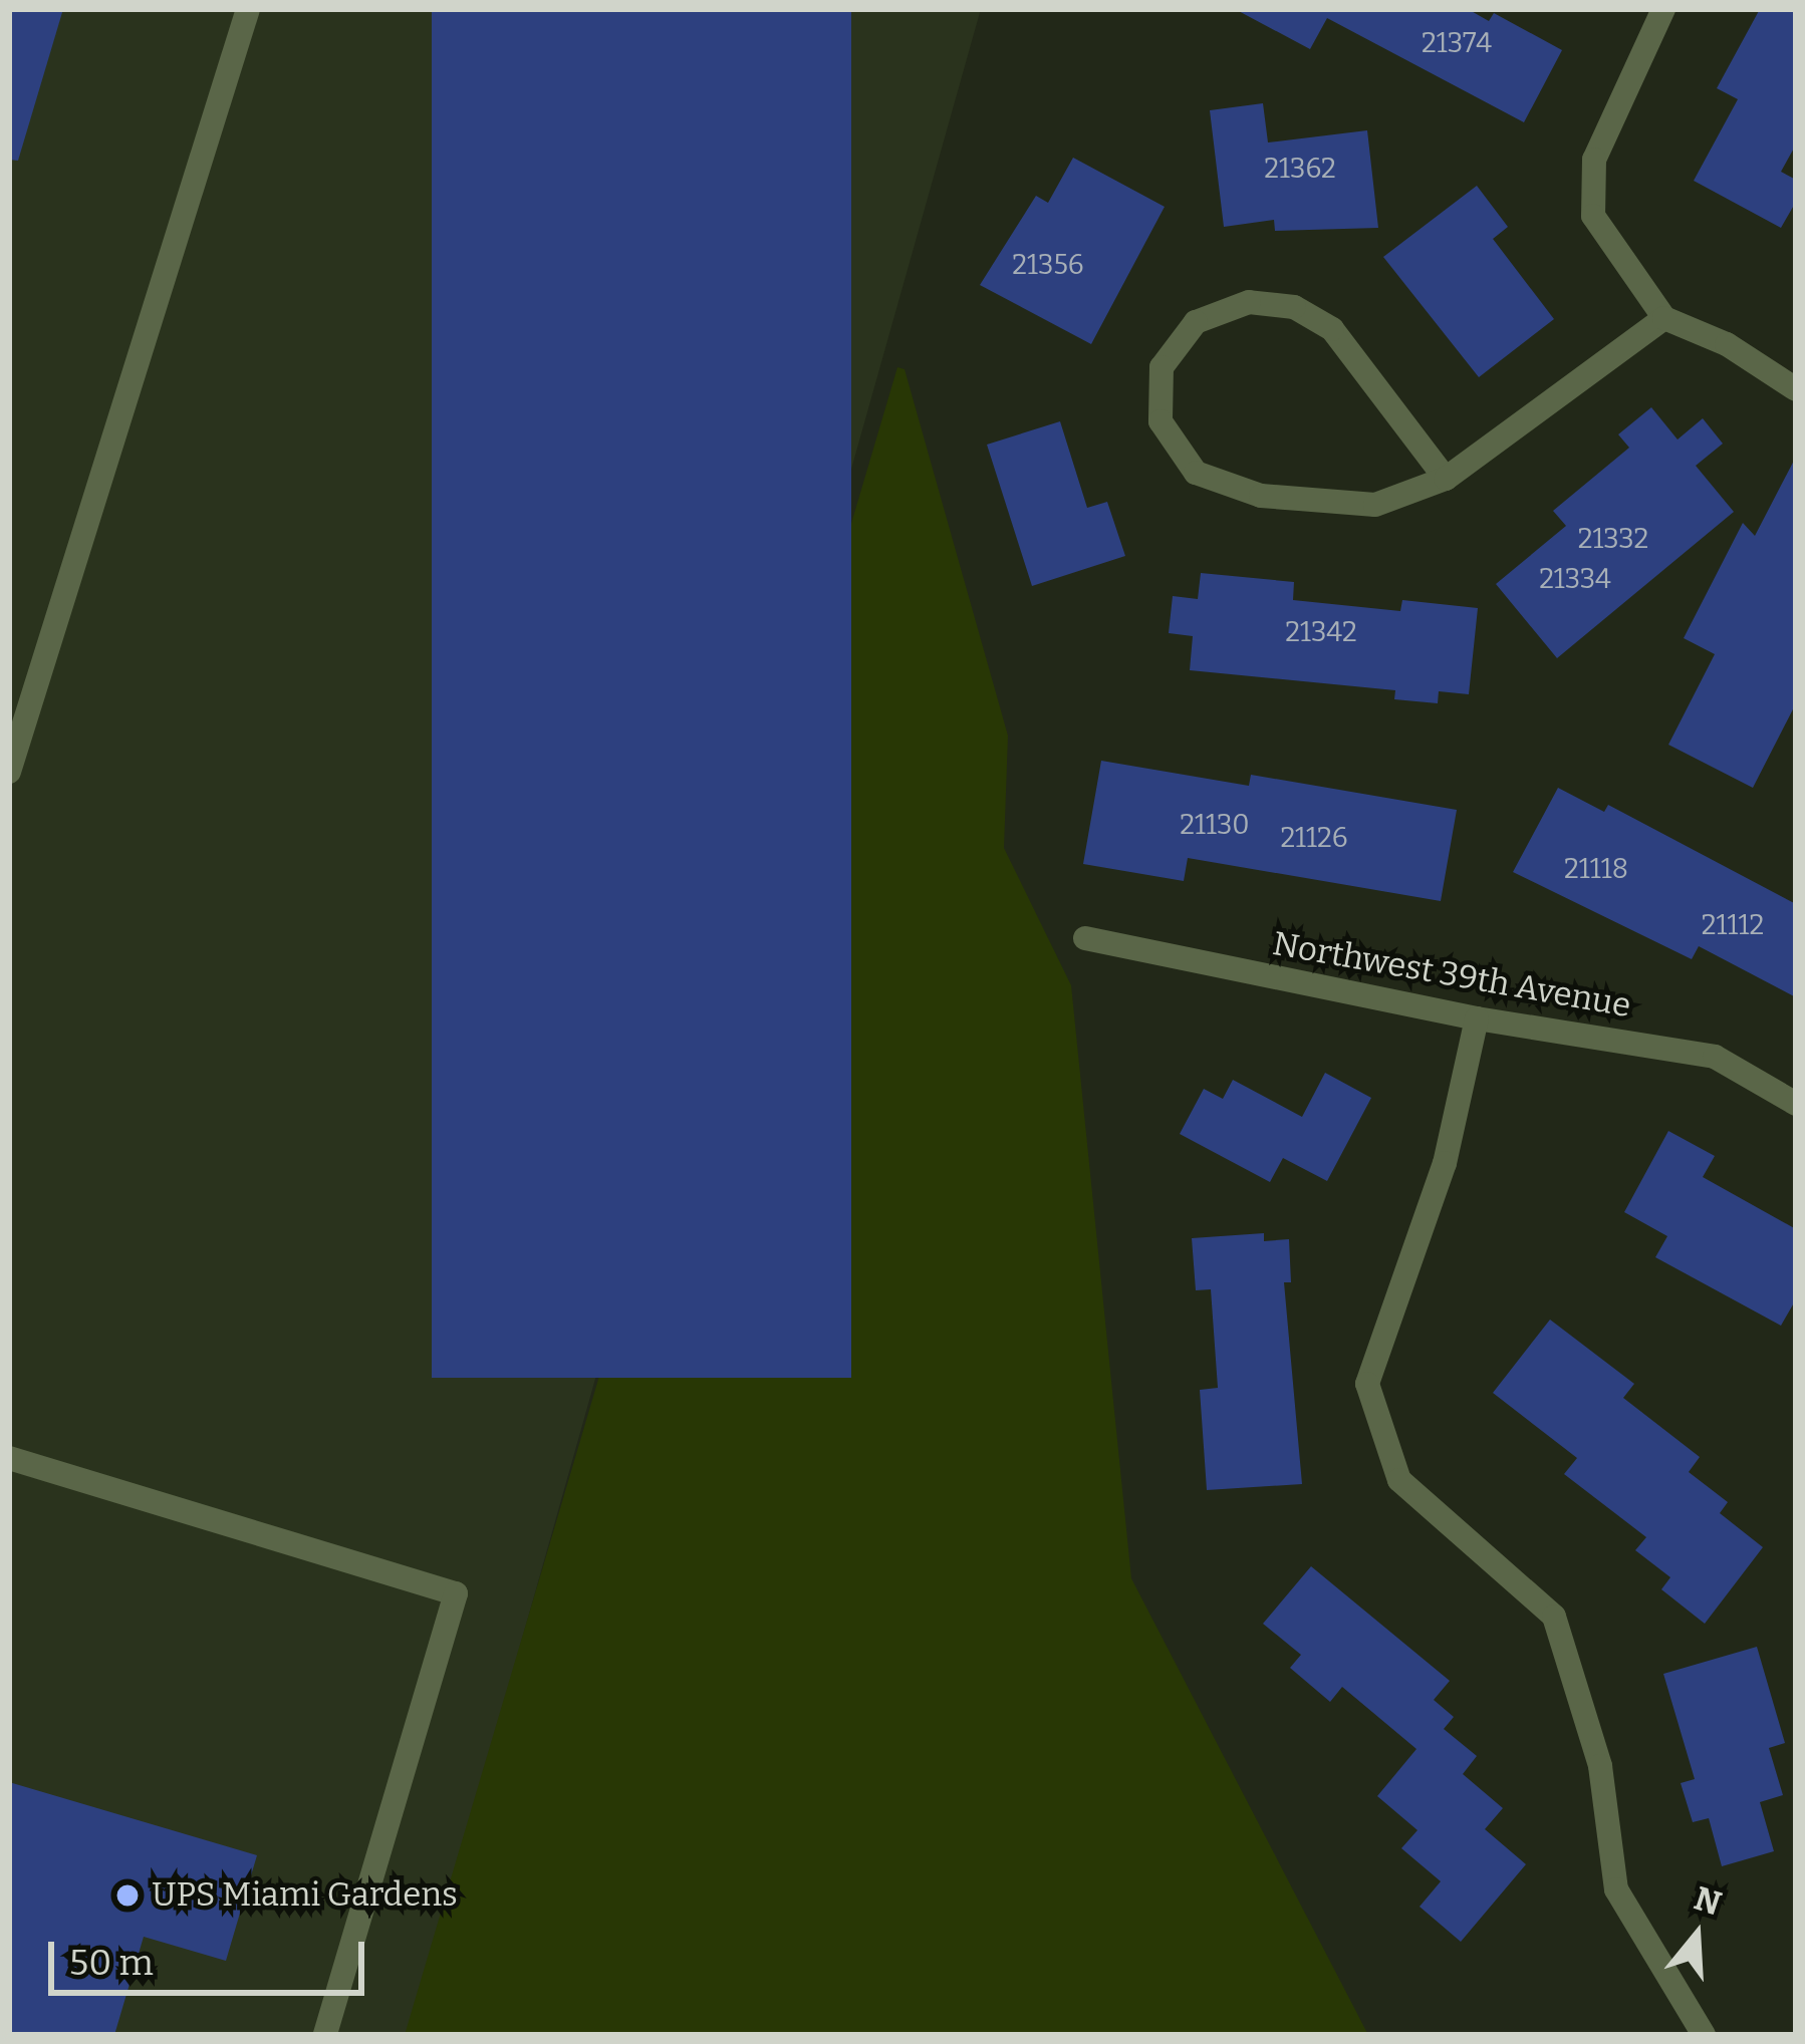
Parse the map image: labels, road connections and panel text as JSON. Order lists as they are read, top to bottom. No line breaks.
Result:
{"streets":{"street":["Northwest 39th Avenue"]},"places":["UPS Miami Gardens"],"house_numbers":["21374","21362","21356","21332","21334","21342","21130","21126","21118","21112"],"scale_bar":"50 m","north":"top"}
